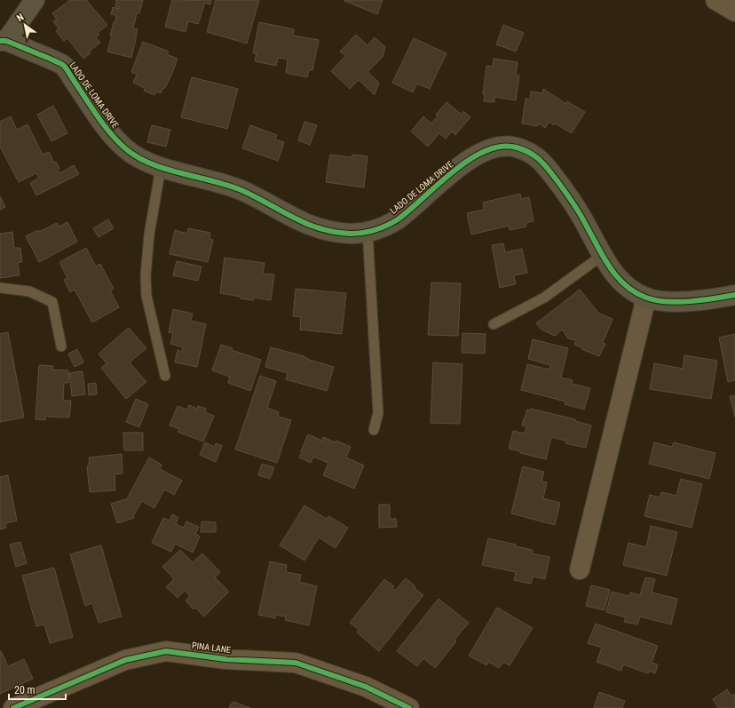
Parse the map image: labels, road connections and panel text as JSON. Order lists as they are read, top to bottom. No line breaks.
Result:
{"streets":{"street":["LADO DE LOMA DRIVE","PINA LANE"]},"scale_bar":"20 m","north":"top left"}
